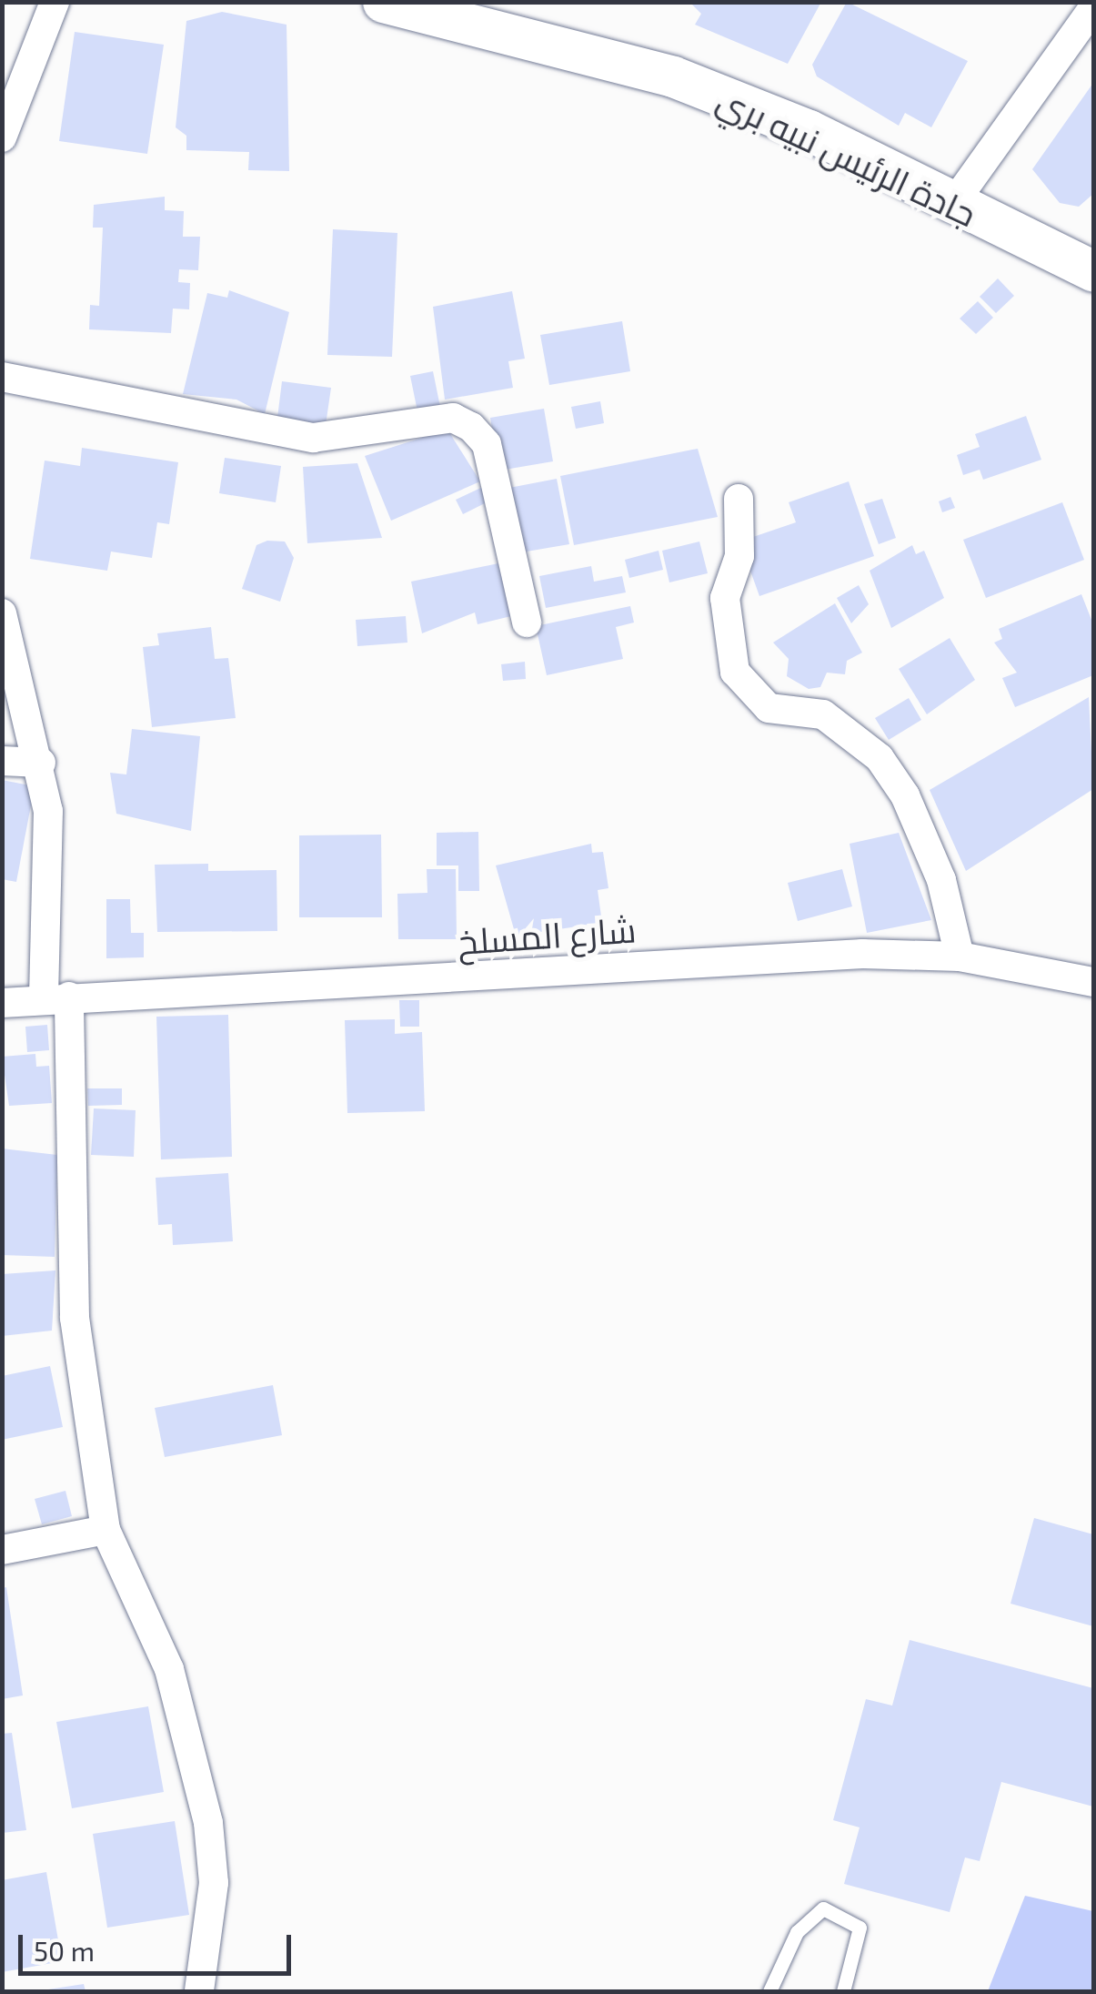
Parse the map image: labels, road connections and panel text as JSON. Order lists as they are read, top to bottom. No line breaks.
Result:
{"streets":{"main road":["جادة الرئيس نبيه بري"],"street":["شارع المسلخ"]},"scale_bar":"50 m"}
